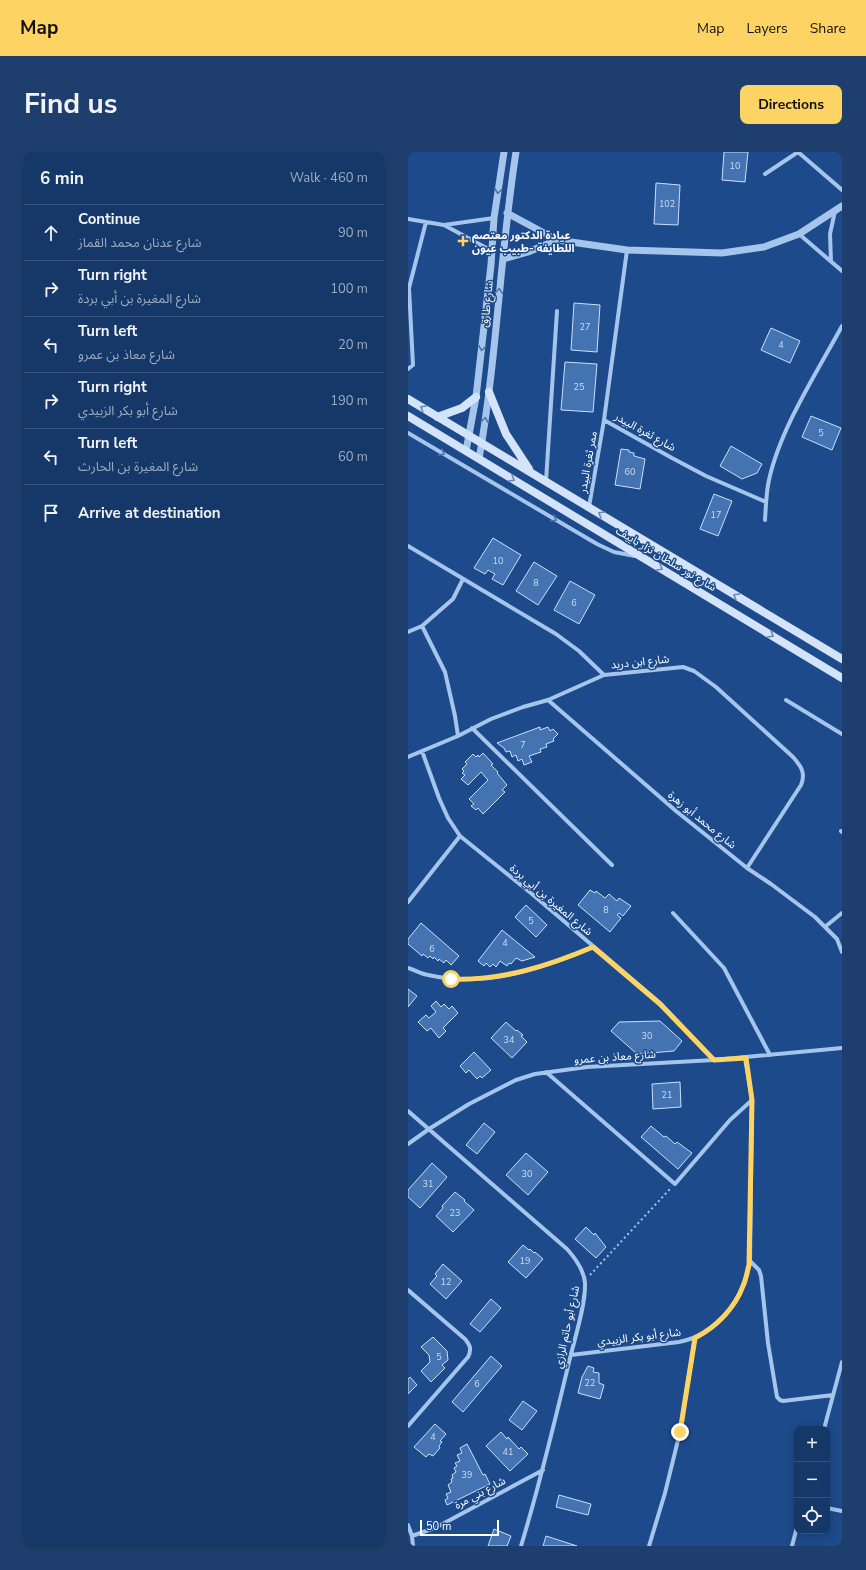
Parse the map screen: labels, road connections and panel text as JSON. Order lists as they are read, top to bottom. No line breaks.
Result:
{"streets":{"main road":["شارع نور سلطان نزار باييف"],"street":["شارع طارق","شارع ثغرة البيدر","ممر ثغرة البيدر","شارع ابن دريد","شارع محمد أبو زهرة","شارع المغيرة بن أبي بردة","شارع معاذ بن عمرو","شارع أبو حاتم الرازي","شارع أبو بكر الزبيدي","شارع بني مرة"]},"crossings":[["شارع طارق","شارع نور سلطان نزار باييف"],["شارع ثغرة البيدر","ممر ثغرة البيدر"],["ممر ثغرة البيدر","شارع نور سلطان نزار باييف"],["شارع ابن دريد","شارع محمد أبو زهرة"],["شارع ابن دريد","شارع المغيرة بن أبي بردة"],["شارع المغيرة بن أبي بردة","شارع معاذ بن عمرو"],["شارع معاذ بن عمرو","شارع أبو حاتم الرازي"],["شارع معاذ بن عمرو","شارع أبو بكر الزبيدي"],["شارع أبو حاتم الرازي","شارع أبو بكر الزبيدي"],["شارع أبو حاتم الرازي","شارع بني مرة"]],"places":{"health":["عيادة الدكتور معتصم اللطايفة -طبيب عيون"]},"house_numbers":["10","102","27","4","25","5","60","17","10","8","6","7","8","5","4","6","30","34","21","30","31","23","19","12","5","22","6","4","41","39"],"scale_bar":"50 m","page":{"header":"Map","nav":["Map","Layers","Share"],"title":"Find us","buttons":"Directions","heading":["6 min","Walk · 460 m"],"list":[["Continue","شارع عدنان محمد القماز","90 m"],["Turn right","شارع المغيرة بن أبي بردة","100 m"],["Turn left","شارع معاذ بن عمرو","20 m"],["Turn right","شارع أبو بكر الزبيدي","190 m"],["Turn left","شارع المغيرة بن الحارث","60 m"],"Arrive at destination"],"map_buttons":["+","−"],"scale":"50 m"}}
